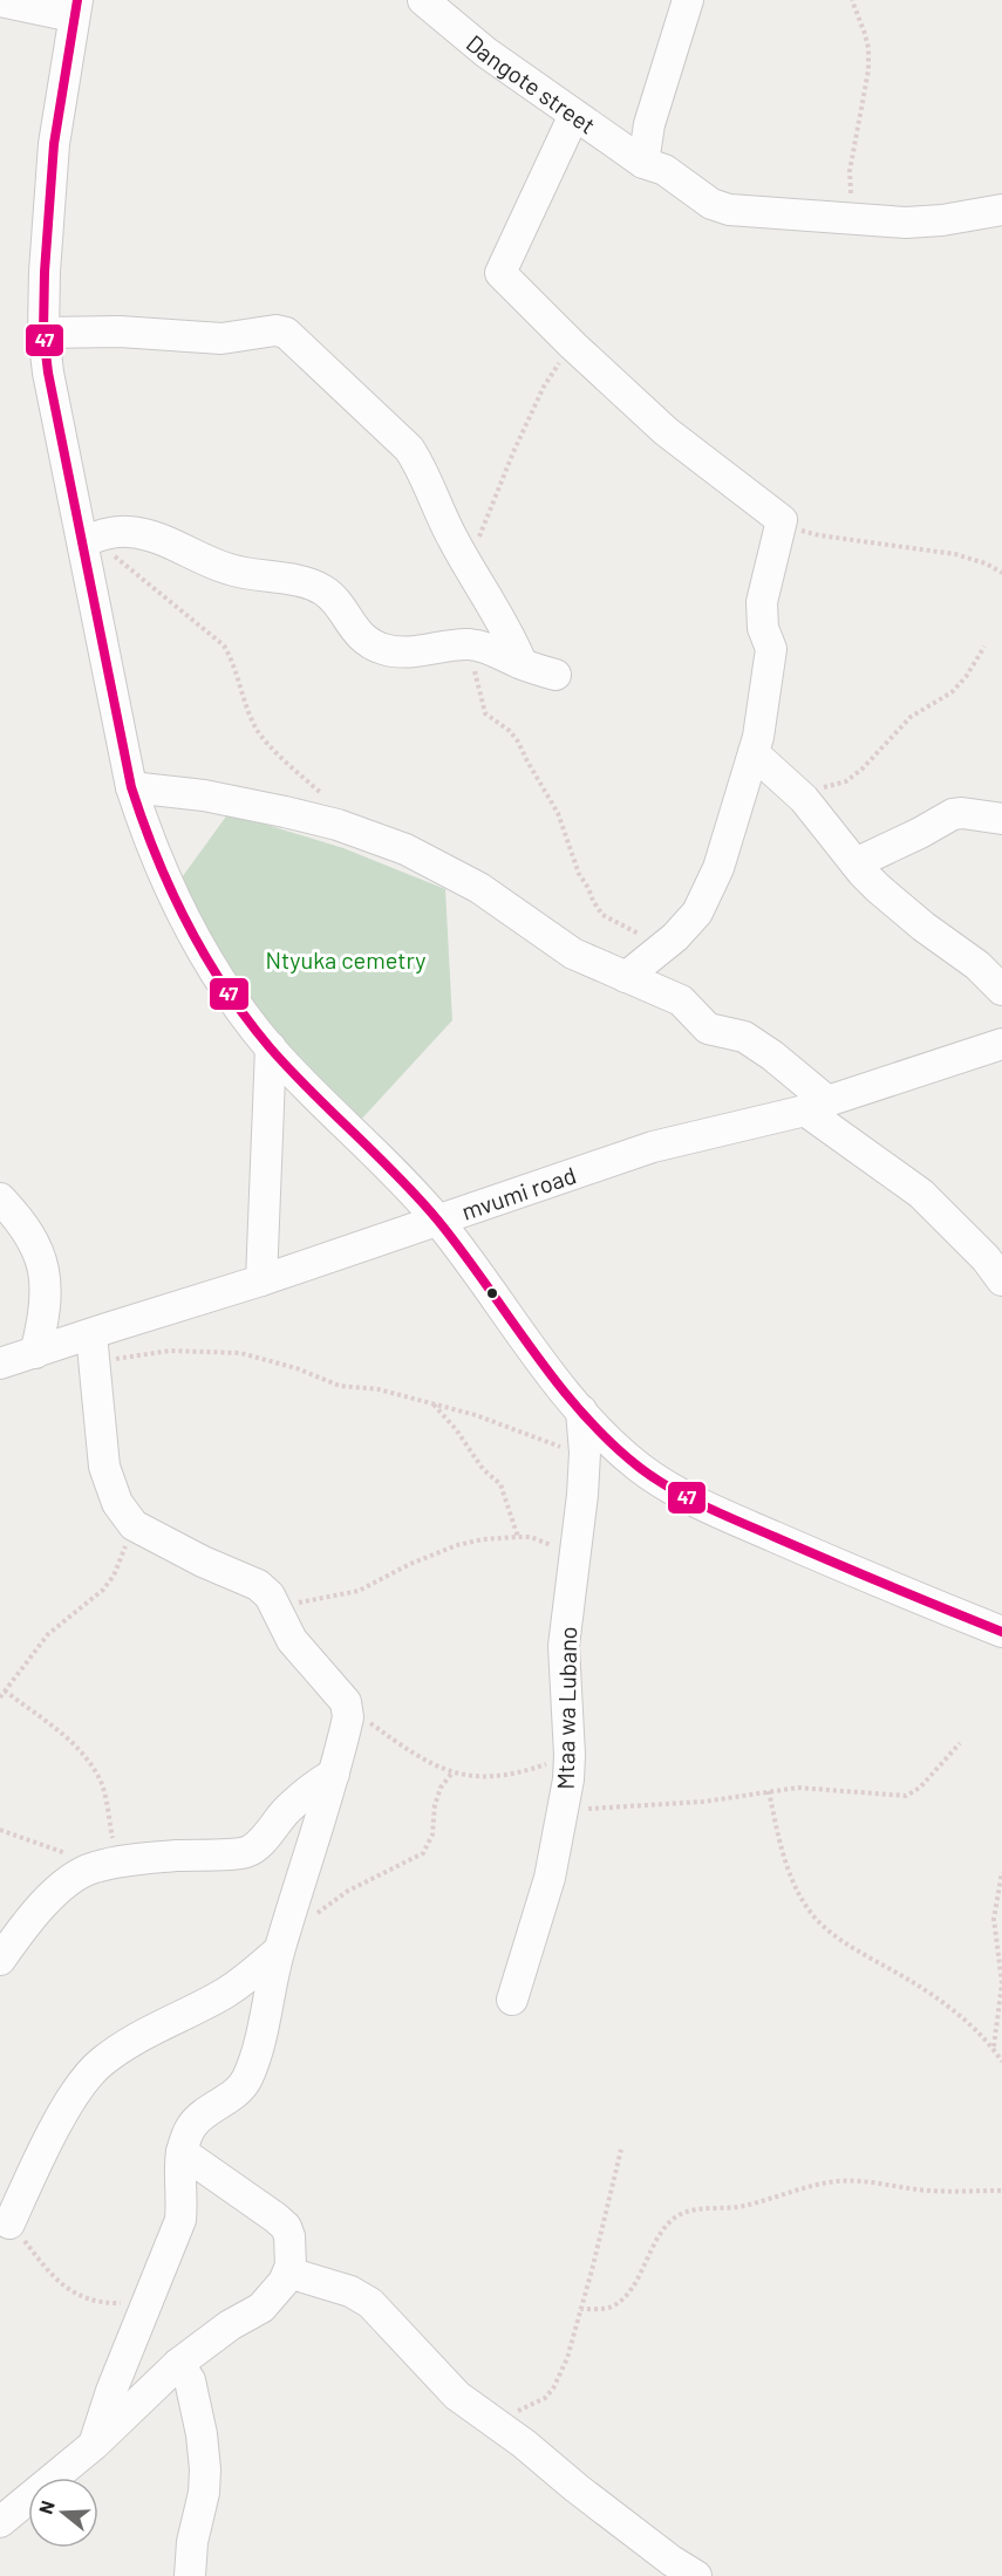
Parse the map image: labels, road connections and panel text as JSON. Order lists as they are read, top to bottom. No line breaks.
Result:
{"streets":{"street":["Dangote street","mvumi road","Mtaa wa Lubano"]},"parks":["Ntyuka cemetry"],"lines":["transit line 47"],"north":"left"}
